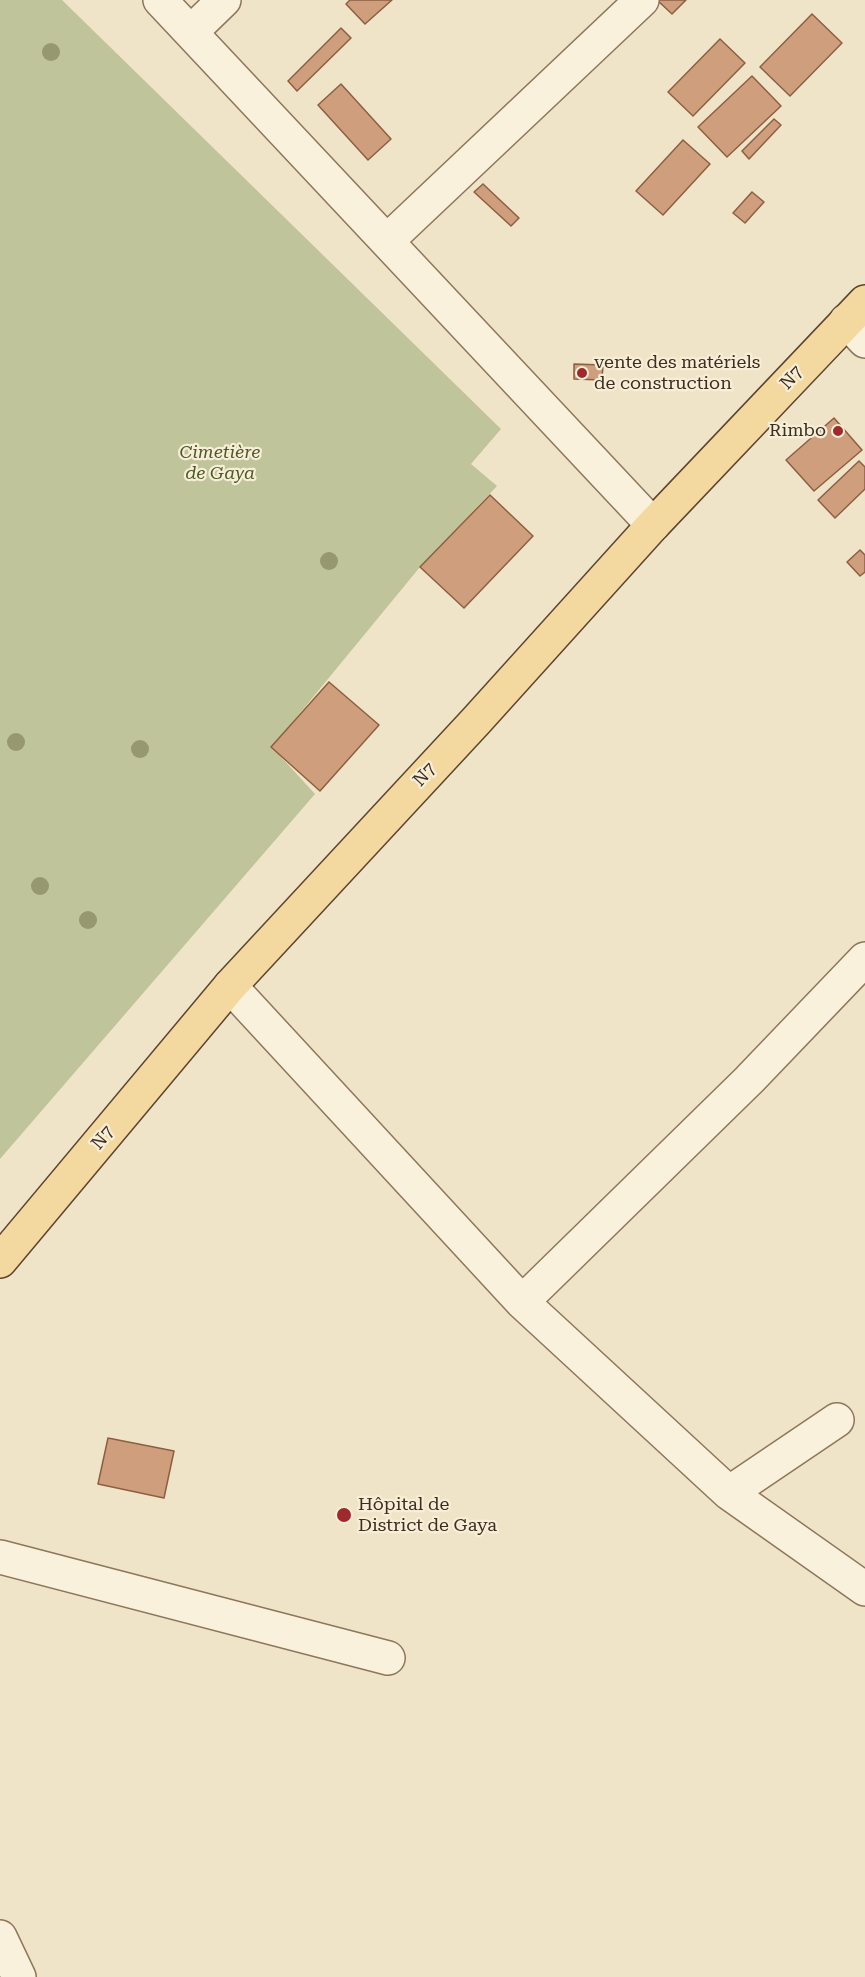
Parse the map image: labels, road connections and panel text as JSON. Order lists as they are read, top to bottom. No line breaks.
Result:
{"streets":{"main road":["N7"]},"parks":["Cimetière de Gaya"],"places":["vente des matériels de construction","Rimbo","Hôpital de District de Gaya"]}
